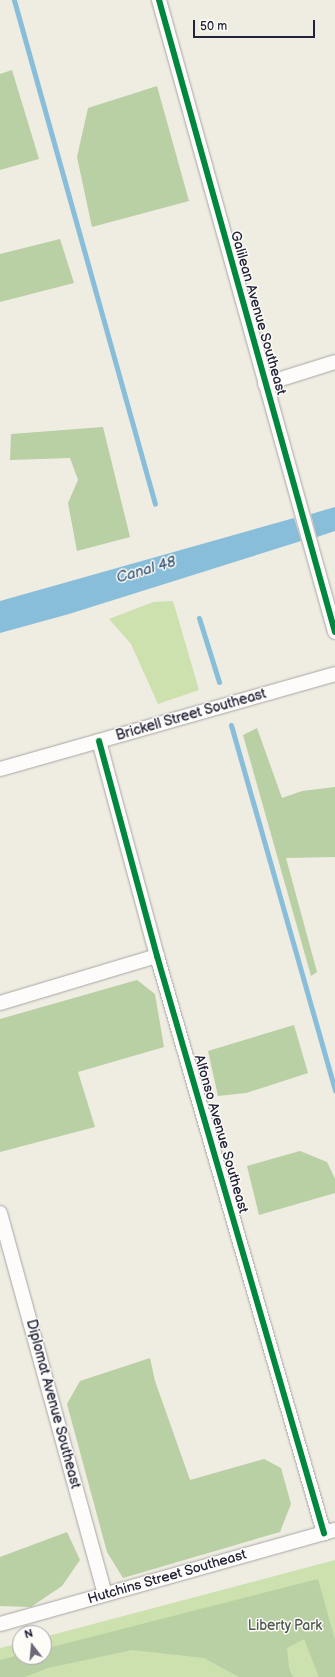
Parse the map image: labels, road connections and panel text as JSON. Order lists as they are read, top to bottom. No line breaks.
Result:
{"streets":{"street":["Galilean Avenue Southeast","Brickell Street Southeast","Alfonso Avenue Southeast","Diplomat Avenue Southeast","Hutchins Street Southeast"]},"crossings":[["Brickell Street Southeast","Alfonso Avenue Southeast"],["Alfonso Avenue Southeast","Hutchins Street Southeast"],["Diplomat Avenue Southeast","Hutchins Street Southeast"]],"water":["Canal 48"],"parks":["Liberty Park"],"scale_bar":"50 m","north":"top"}
